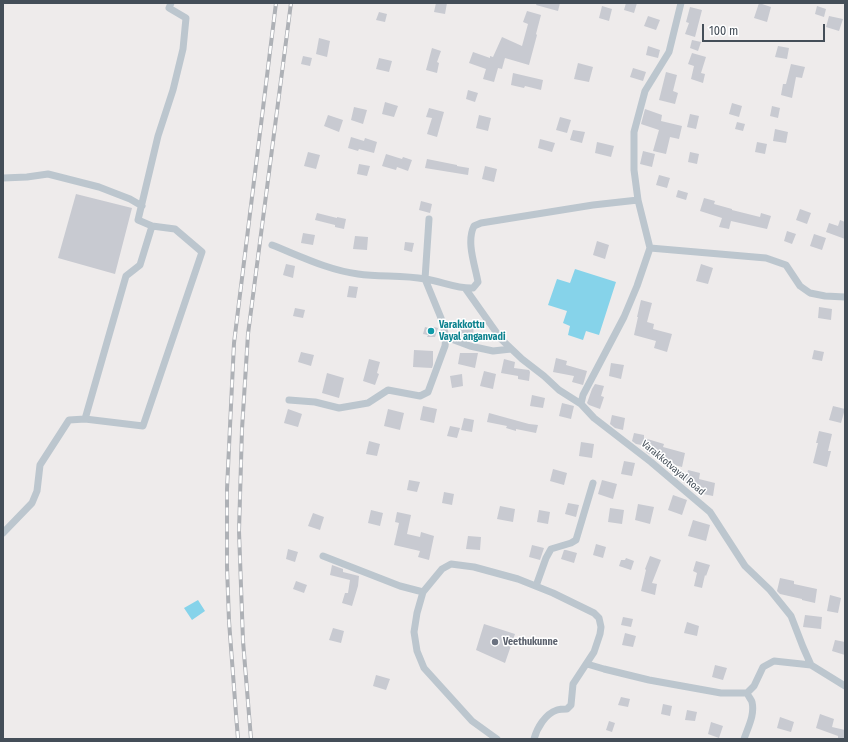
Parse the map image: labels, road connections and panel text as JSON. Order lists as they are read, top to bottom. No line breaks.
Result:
{"streets":{"street":["Varakkotvayal Road"]},"places":["Varakkottu Vayal anganvadi","Veethukunne"],"scale_bar":"100 m"}
